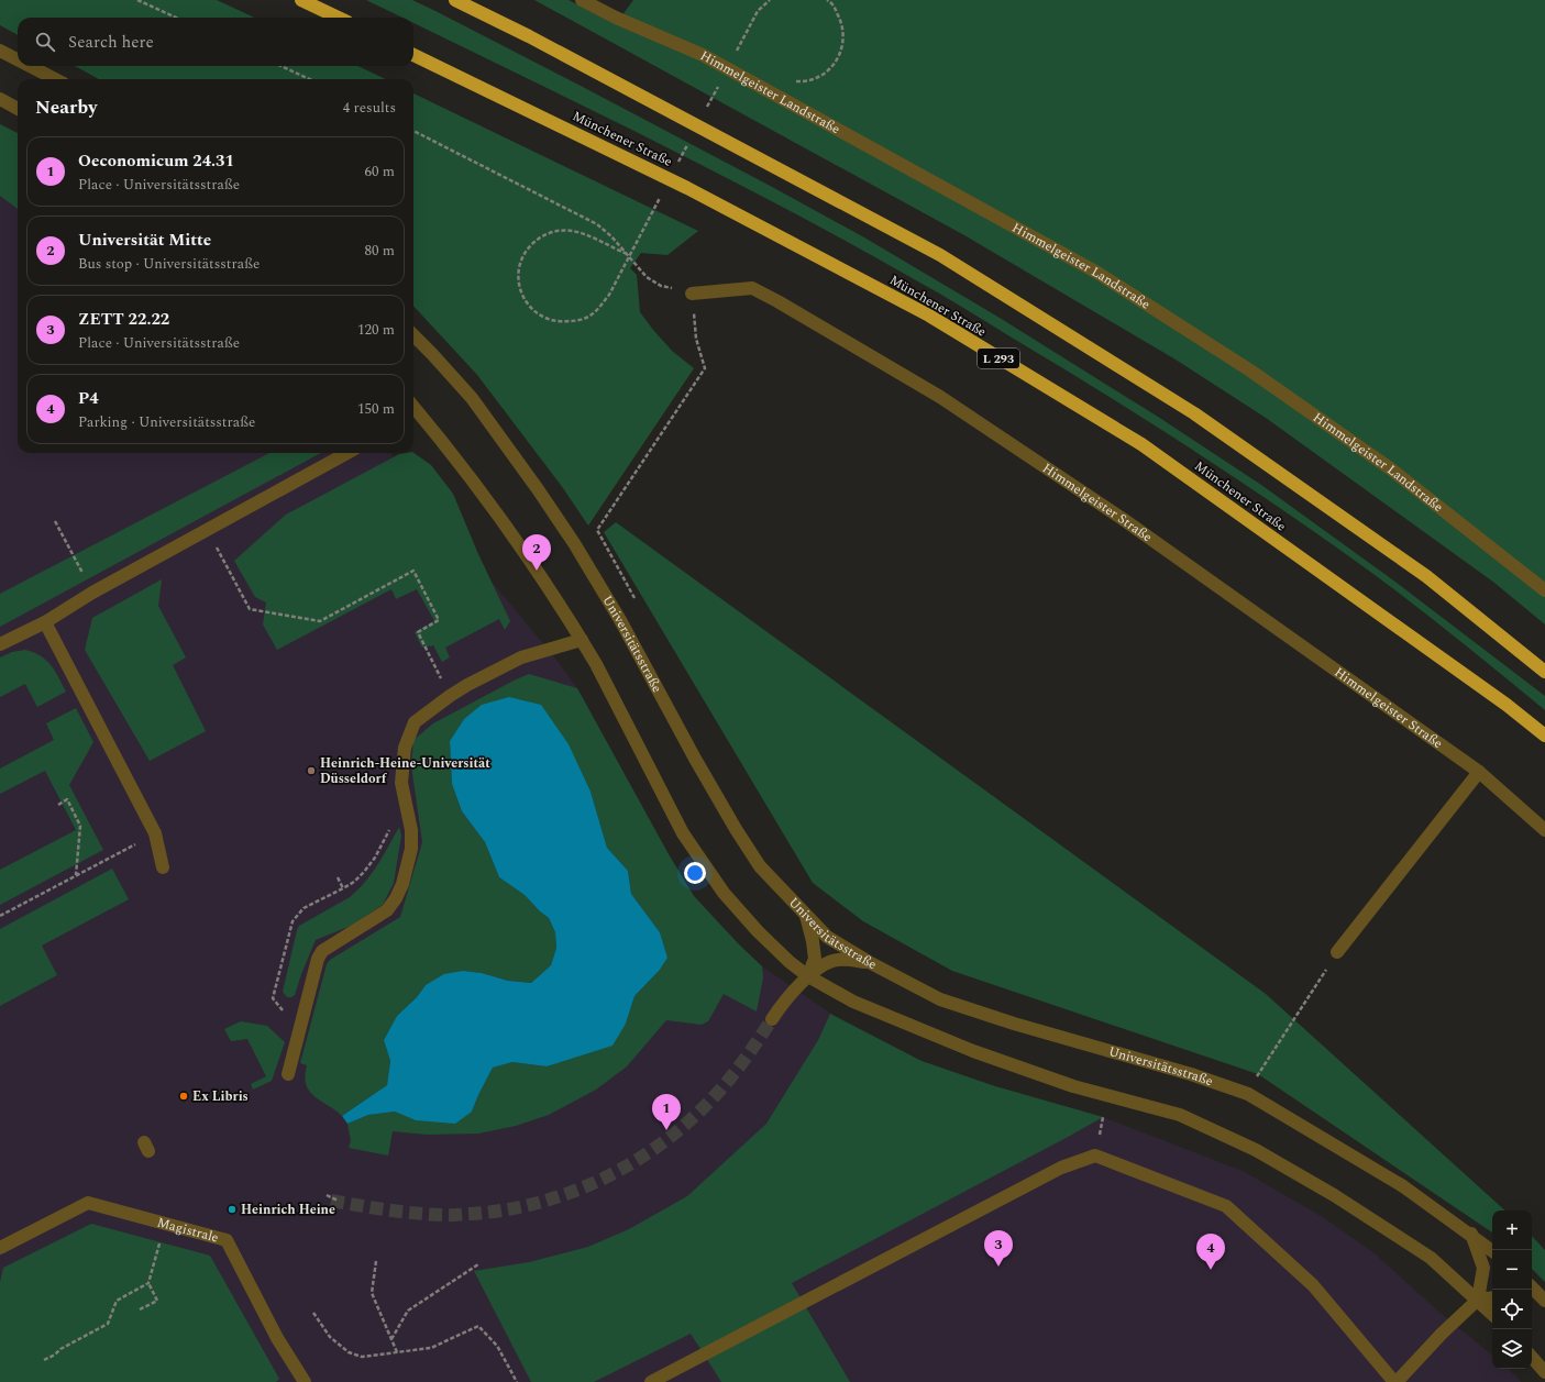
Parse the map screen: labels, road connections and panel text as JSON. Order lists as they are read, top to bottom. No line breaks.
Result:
{"streets":{"highway":["Münchener Straße","L 293"],"street":["Himmelgeister Landstraße","Himmelgeister Straße","Universitätsstraße","Magistrale"]},"places":["Heinrich-Heine-Universität Düsseldorf","Ex Libris","Heinrich Heine"],"page":{"search":"Search here","heading":["Nearby","4 results"],"list":[{"mark":"1","name":"Oeconomicum 24.31","note":"Place · Universitätsstraße","value":"60 m"},{"mark":"2","name":"Universität Mitte","note":"Bus stop · Universitätsstraße","value":"80 m"},{"mark":"3","name":"ZETT 22.22","note":"Place · Universitätsstraße","value":"120 m"},{"mark":"4","name":"P4","note":"Parking · Universitätsstraße","value":"150 m"}],"pins":["2","1","3","4"],"map_buttons":["+","−"]}}
